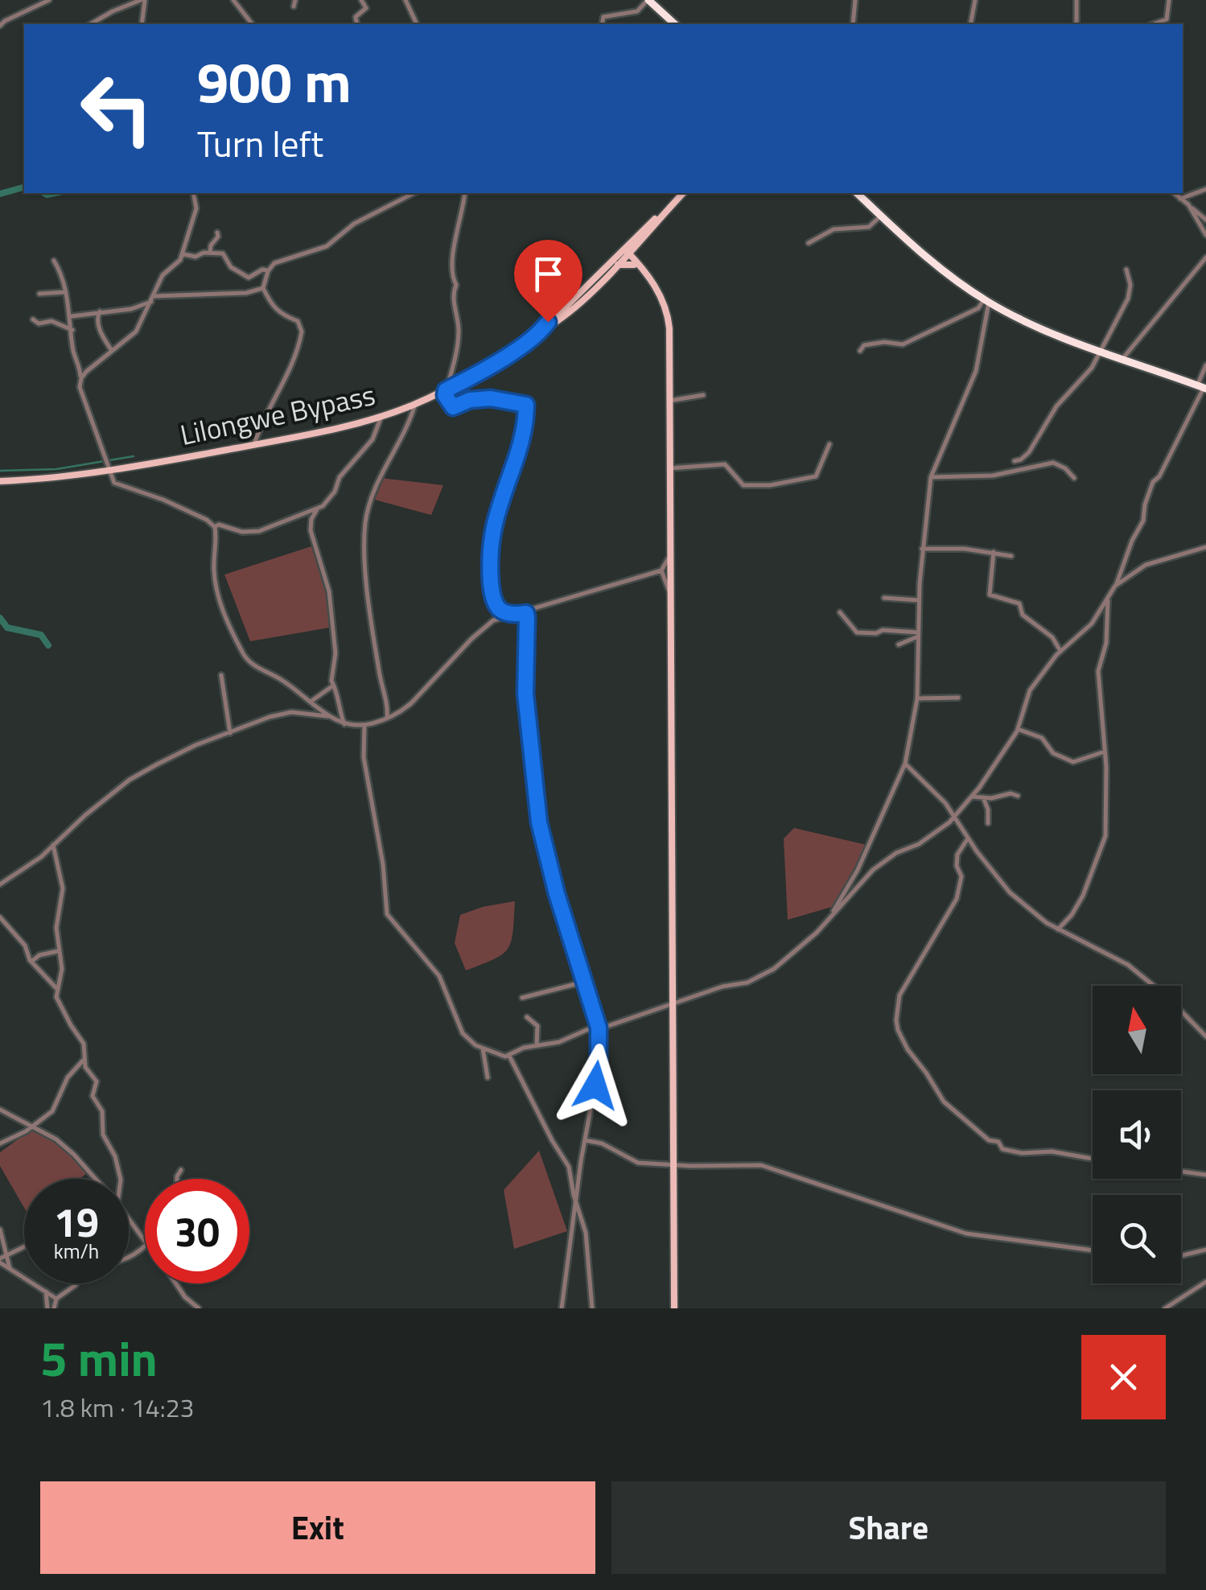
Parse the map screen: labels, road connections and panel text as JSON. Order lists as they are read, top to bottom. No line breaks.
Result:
{"streets":{"main road":["Lilongwe Bypass"]},"north":"top","page":{"turn":["900 m","Turn left"],"speed":"19 km/h","limit":"30","heading":["5 min","1.8 km · 14:23"],"buttons":["Exit","Share"]}}
